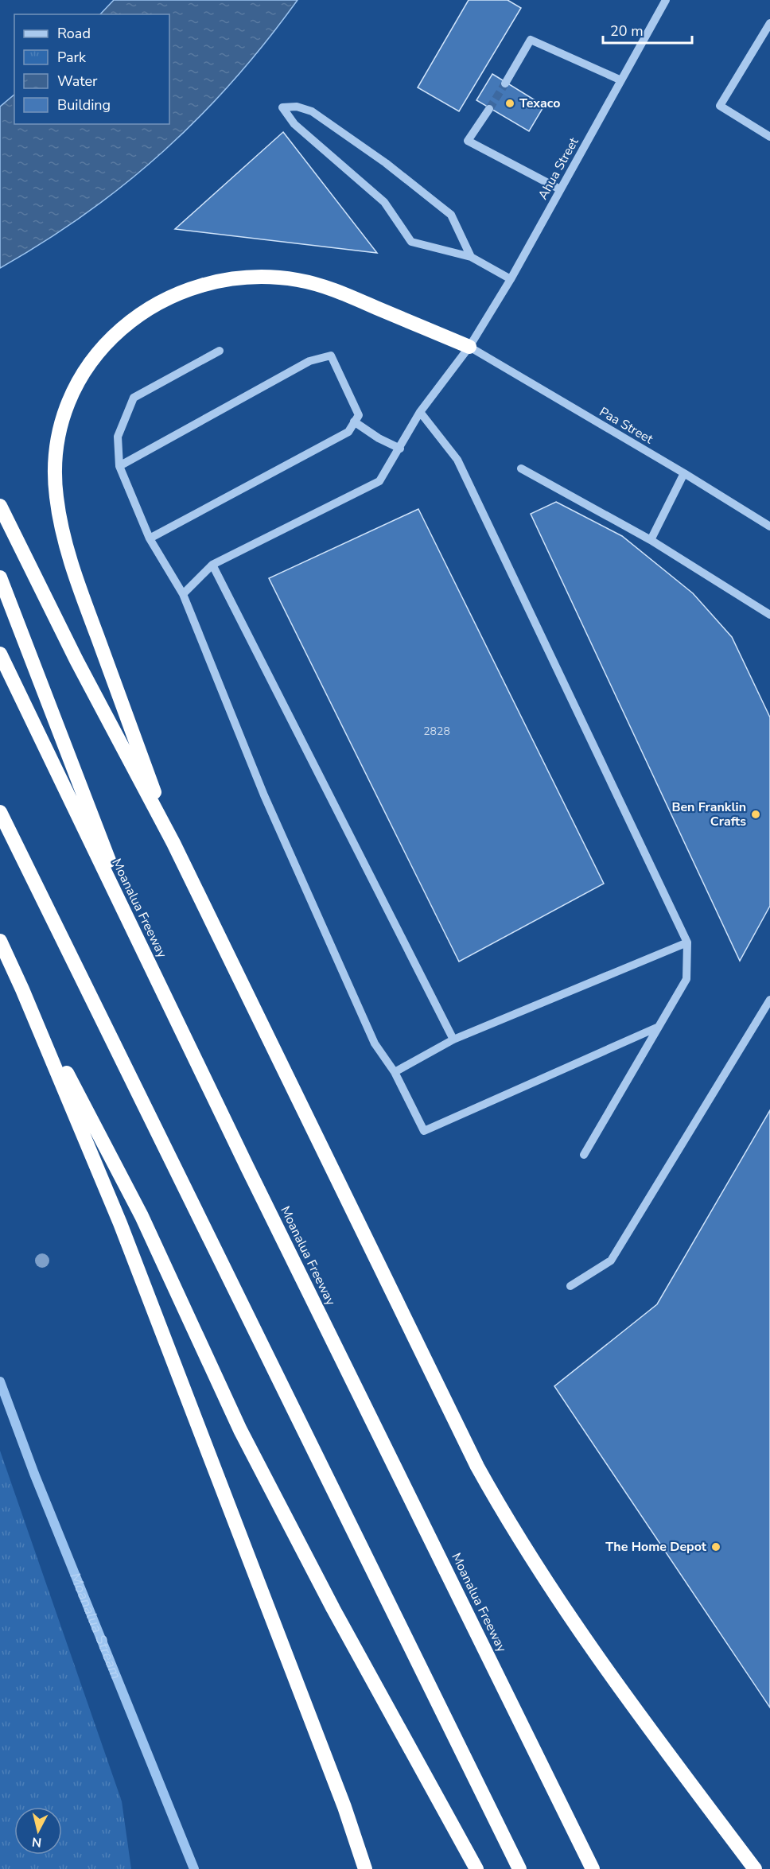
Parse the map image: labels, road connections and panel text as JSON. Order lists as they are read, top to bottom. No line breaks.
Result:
{"streets":{"highway":["Moanalua Freeway"],"street":["Ahua Street","Paa Street"]},"crossings":[["Ahua Street","Paa Street"]],"water":["Moanalua Stream"],"places":["Texaco","Ben Franklin Crafts","The Home Depot"],"house_numbers":["2828"],"legend":["Road","Park","Water","Building"],"scale_bar":"20 m","north":"bottom"}
